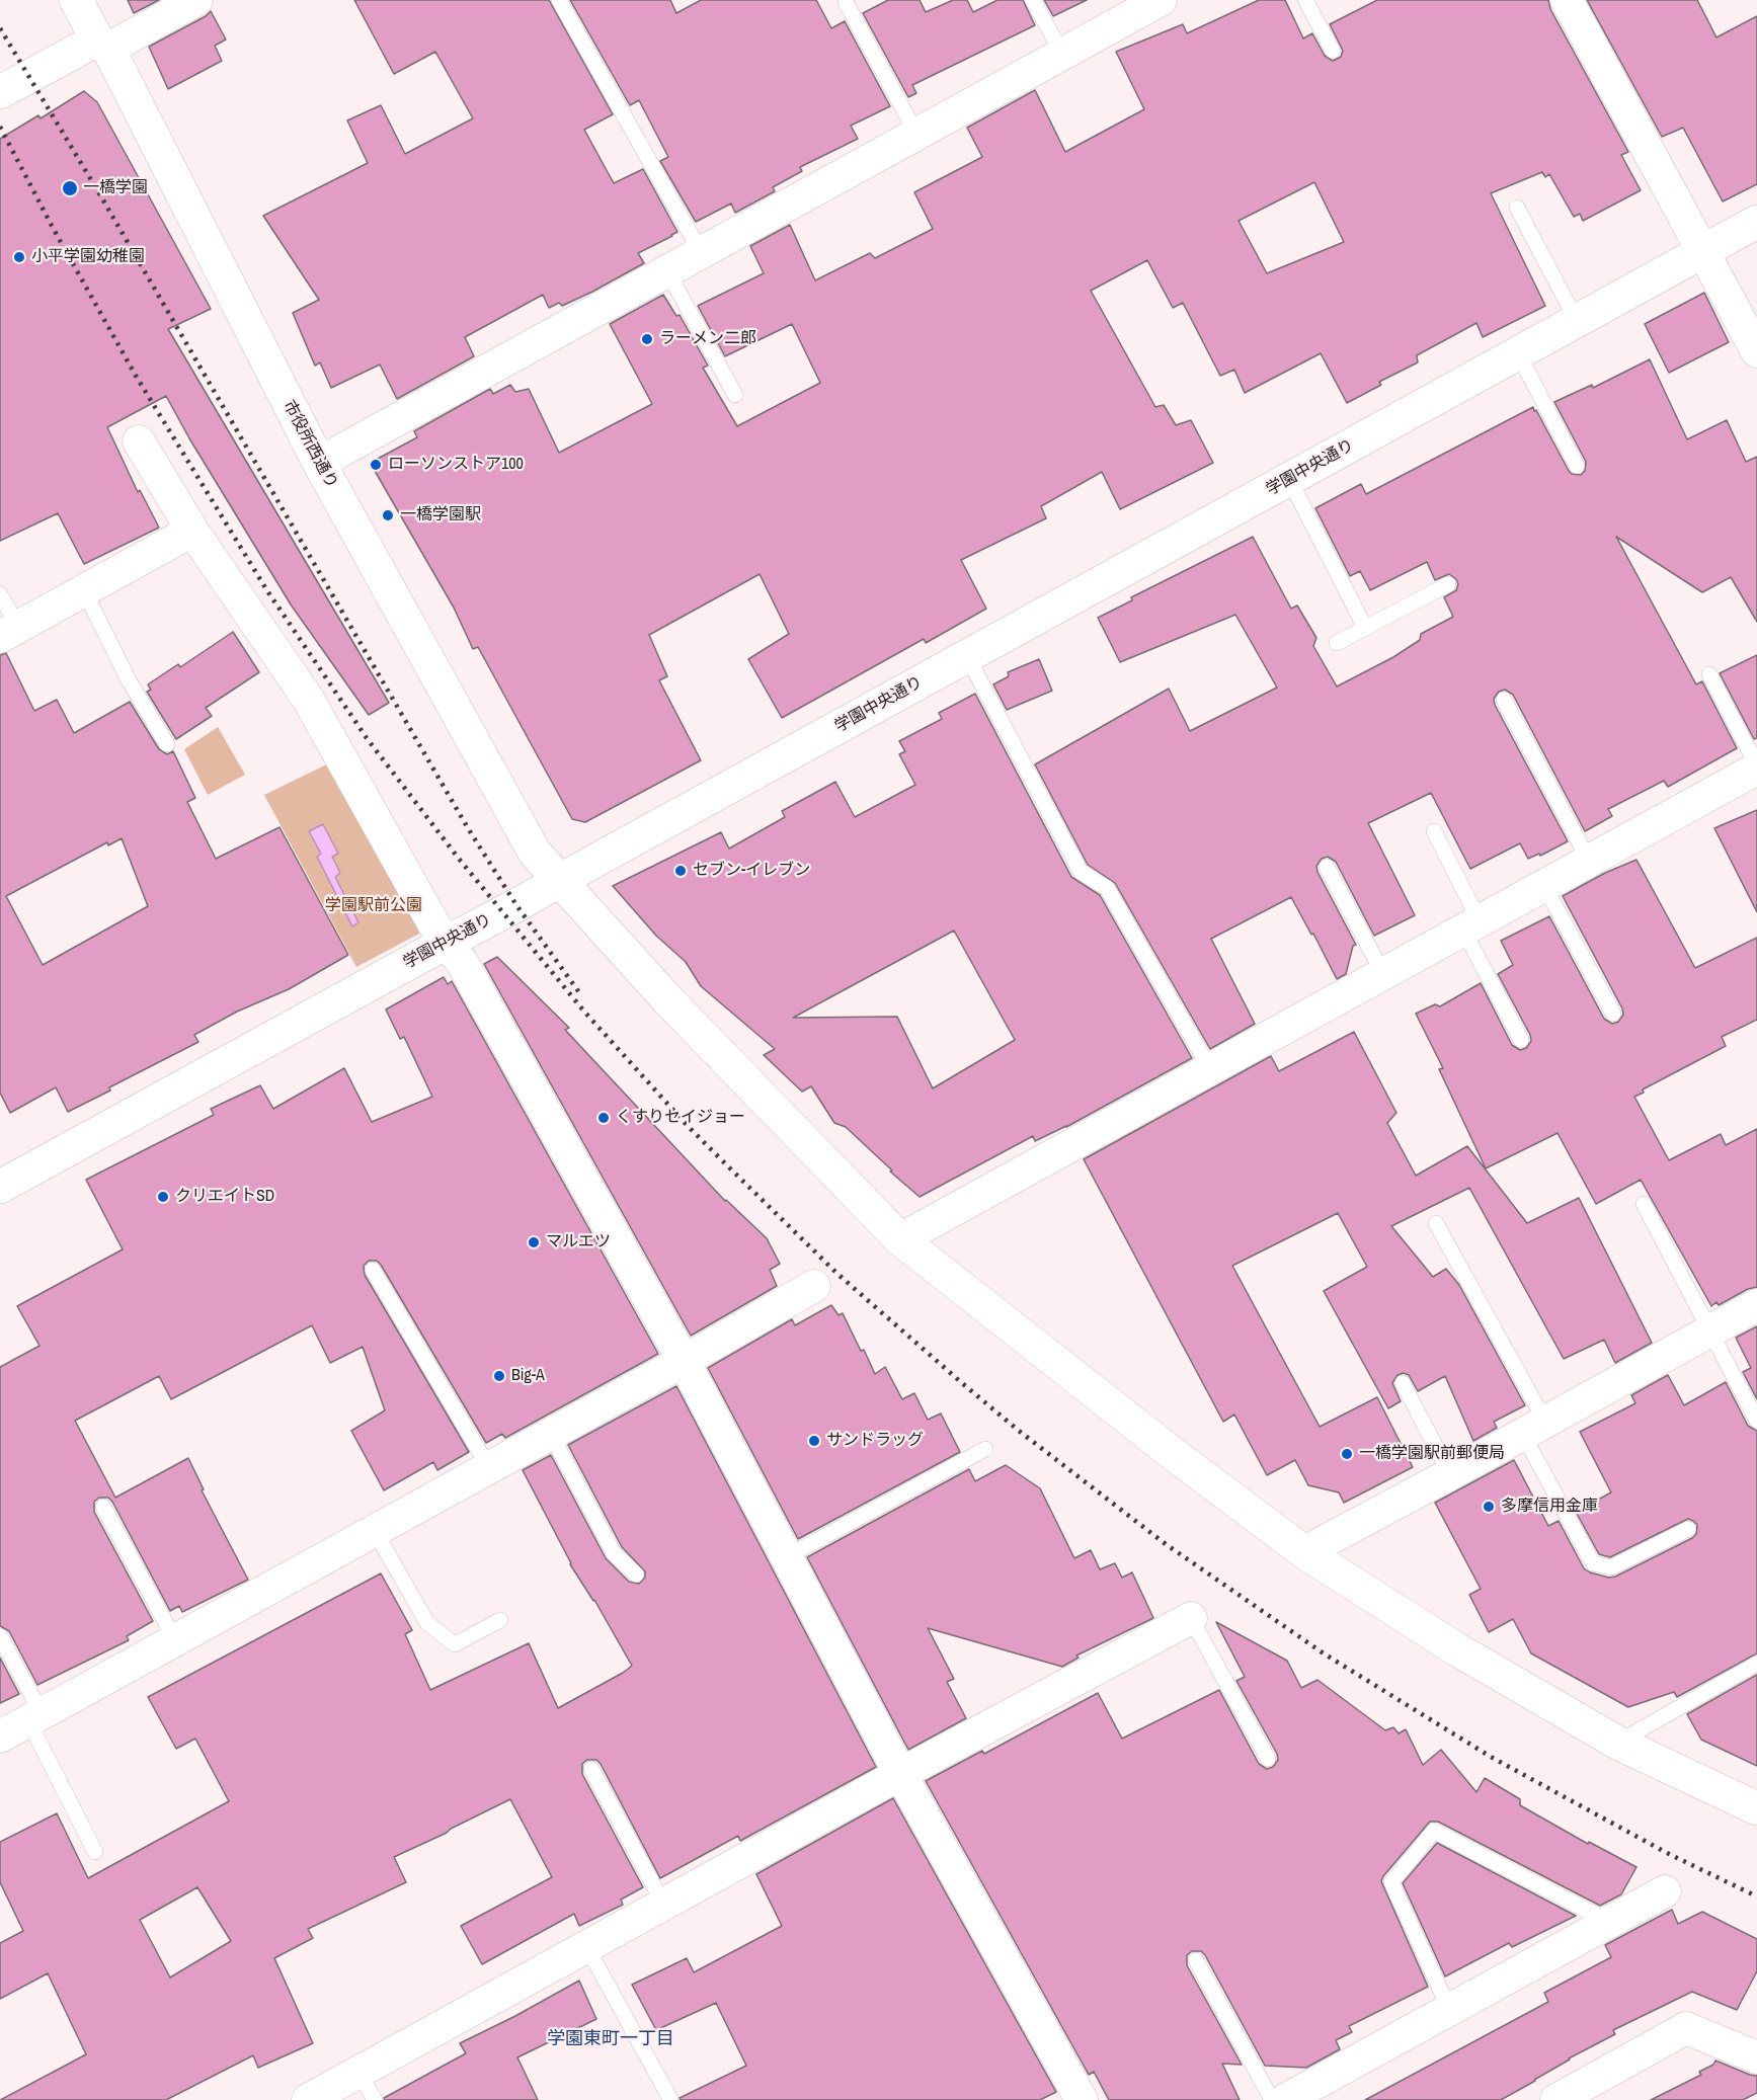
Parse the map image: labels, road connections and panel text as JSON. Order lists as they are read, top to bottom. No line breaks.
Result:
{"streets":{"street":["市役所西通り","学園中央通り"]},"crossings":[["市役所西通り","学園中央通り"]],"districts":["学園東町一丁目"],"parks":["学園駅前公園"],"places":["一橋学園","小平学園幼稚園","ラーメン二郎","ローソンストア100","一橋学園駅","セブン-イレブン","くすりセイジョー","クリエイトSD","マルエツ","Big-A","サンドラッグ","一橋学園駅前郵便局","多摩信用金庫"]}
